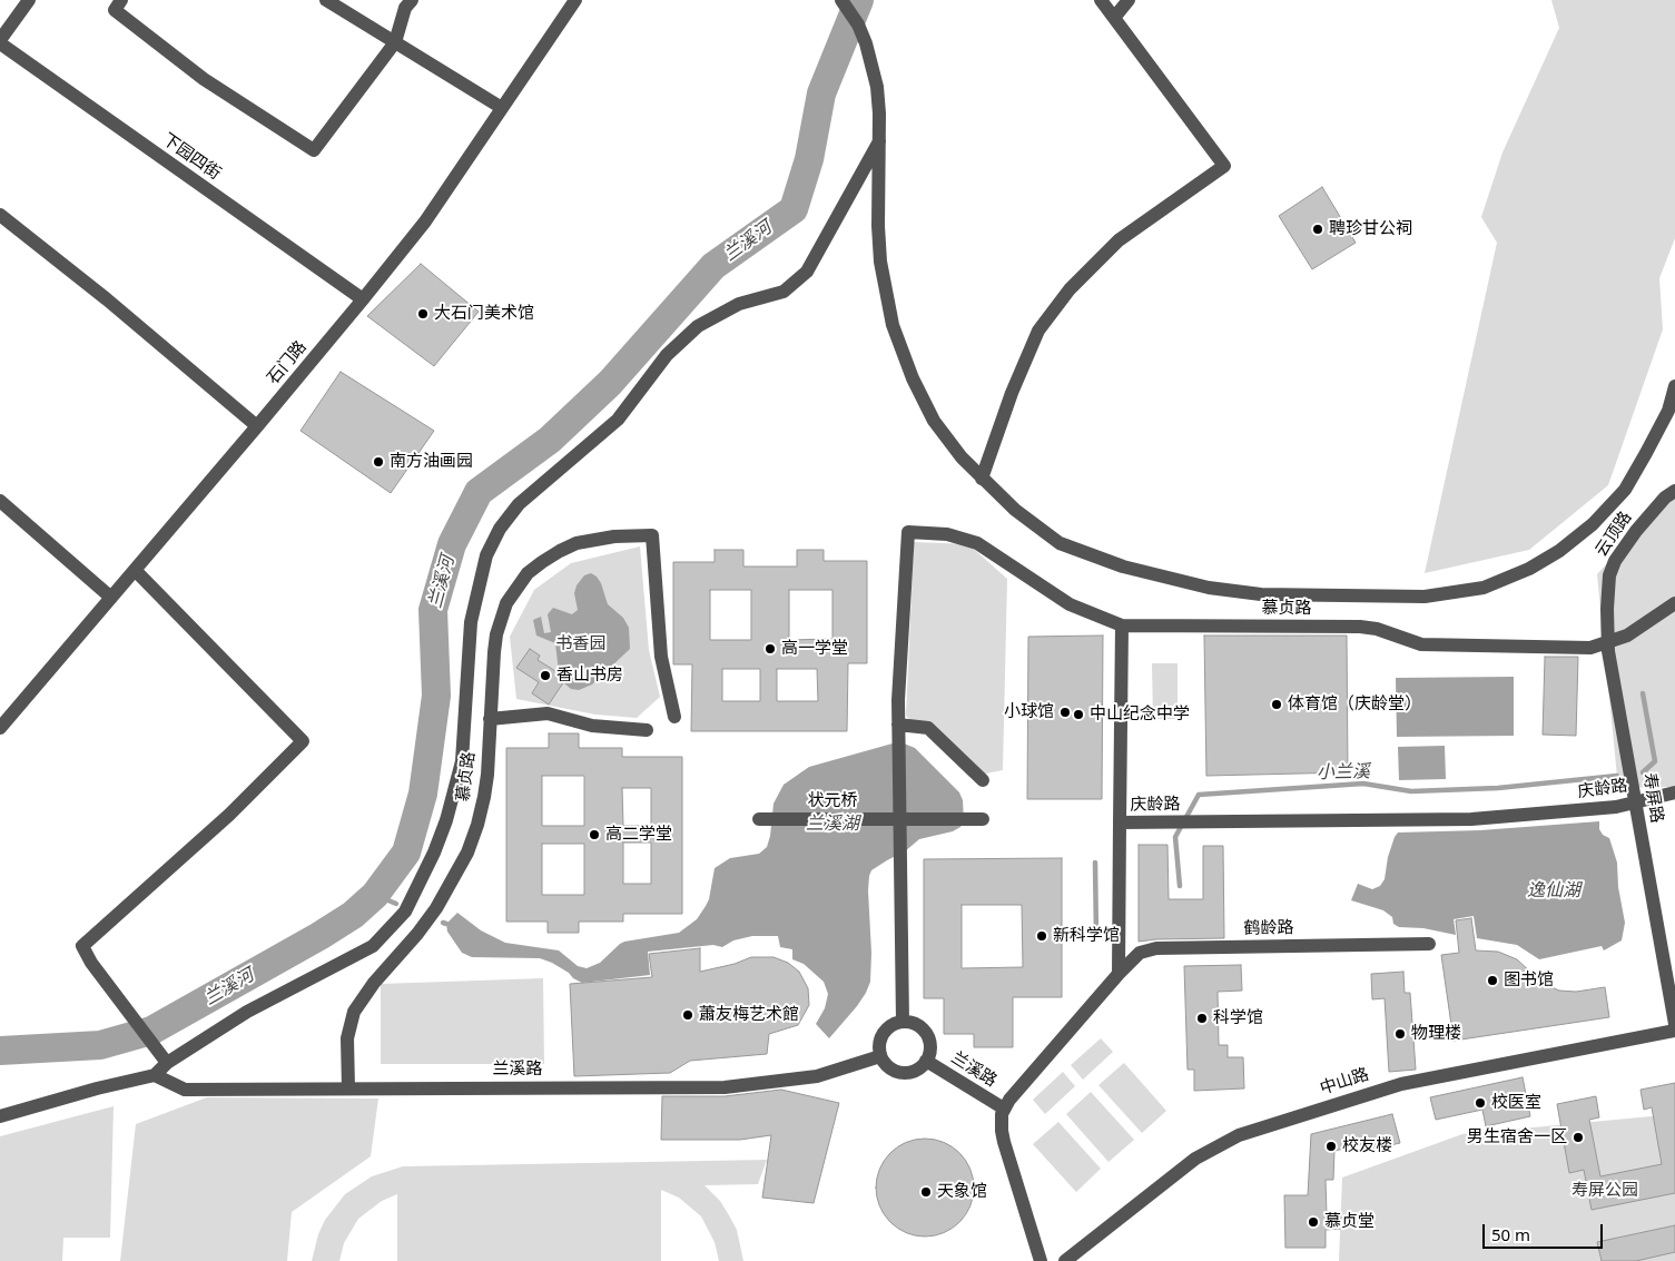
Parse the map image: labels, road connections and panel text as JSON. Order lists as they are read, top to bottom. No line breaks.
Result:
{"streets":{"street":["下园四街","石门路","云顶路","慕贞路","庆龄路","寿屏路","状元桥","鹤龄路","兰溪路","中山路"]},"crossings":[["下园四街","石门路"],["云顶路","慕贞路"],["云顶路","寿屏路"],["慕贞路","寿屏路"],["慕贞路","兰溪路"],["庆龄路","寿屏路"],["庆龄路","鹤龄路"]],"water":["兰溪河","小兰溪","兰溪湖","逸仙湖"],"parks":["书香园","寿屏公园"],"places":["聘珍甘公祠","大石门美术馆","南方油画园","高一学堂","香山书房","体育馆（庆龄堂）","小球馆","中山纪念中学","高二学堂","新科学馆","图书馆","蕭友梅艺术館","科学馆","物理楼","校医室","男生宿舍一区","校友楼","天象馆","慕贞堂"],"scale_bar":"50 m"}
